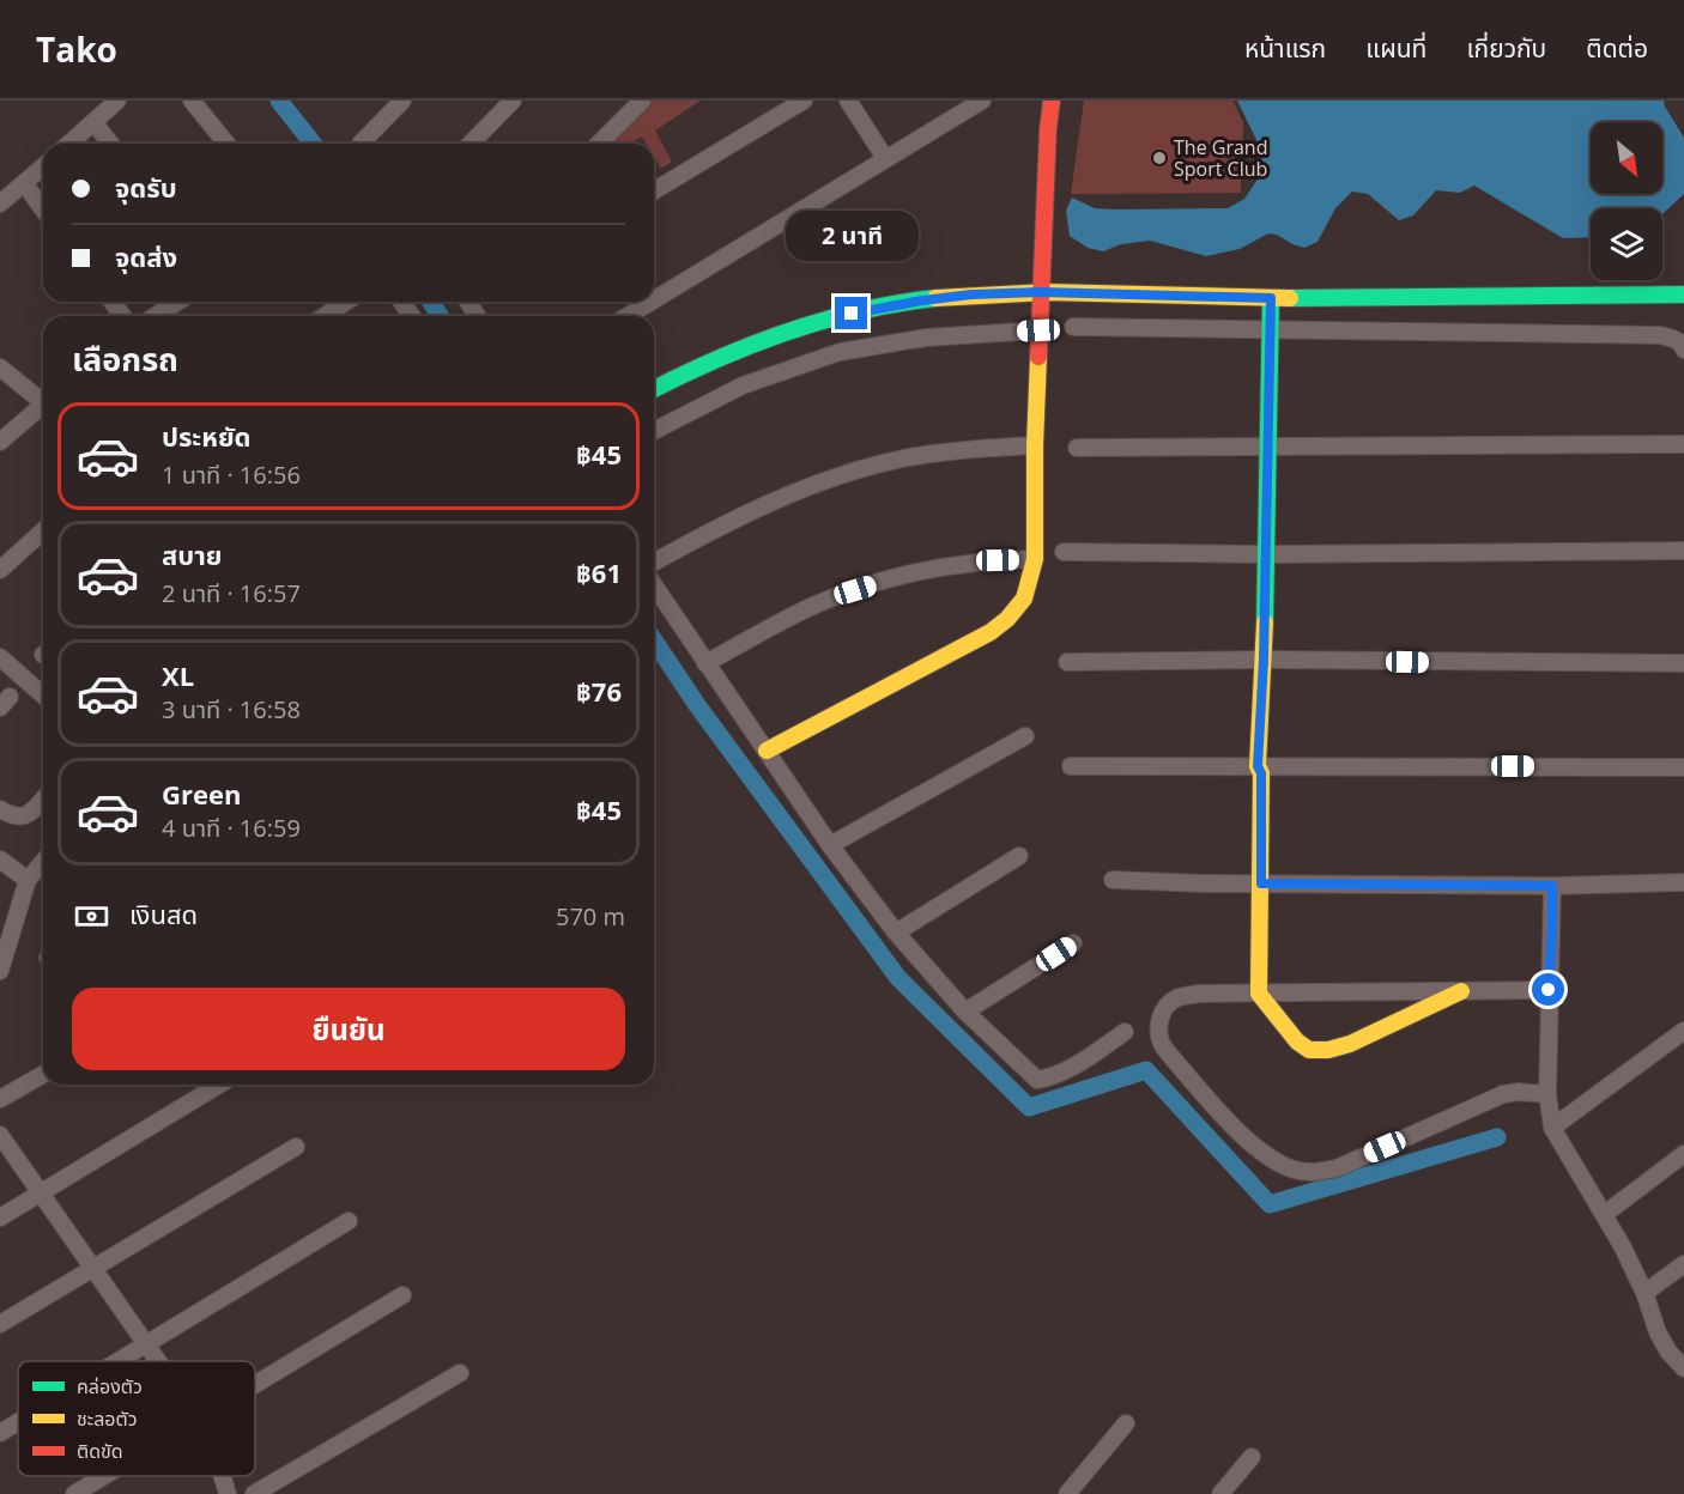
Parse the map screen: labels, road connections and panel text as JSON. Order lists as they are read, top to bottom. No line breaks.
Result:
{"places":["The Grand Sport Club"],"legend":["คล่องตัว","ชะลอตัว","ติดขัด"],"north":"bottom right","page":{"header":"Tako","nav":["หน้าแรก","แผนที่","เกี่ยวกับ","ติดต่อ"],"banner":["จุดรับ","จุดส่ง"],"bubble":"2 นาที","heading":"เลือกรถ","list":[{"name":"ประหยัด","note":"1 นาที · 16:56","value":"฿45"},{"name":"สบาย","note":"2 นาที · 16:57","value":"฿61"},{"name":"XL","note":"3 นาที · 16:58","value":"฿76"},{"name":"Green","note":"4 นาที · 16:59","value":"฿45"}],"pay":["เงินสด","570 m"],"buttons":"ยืนยัน"}}
